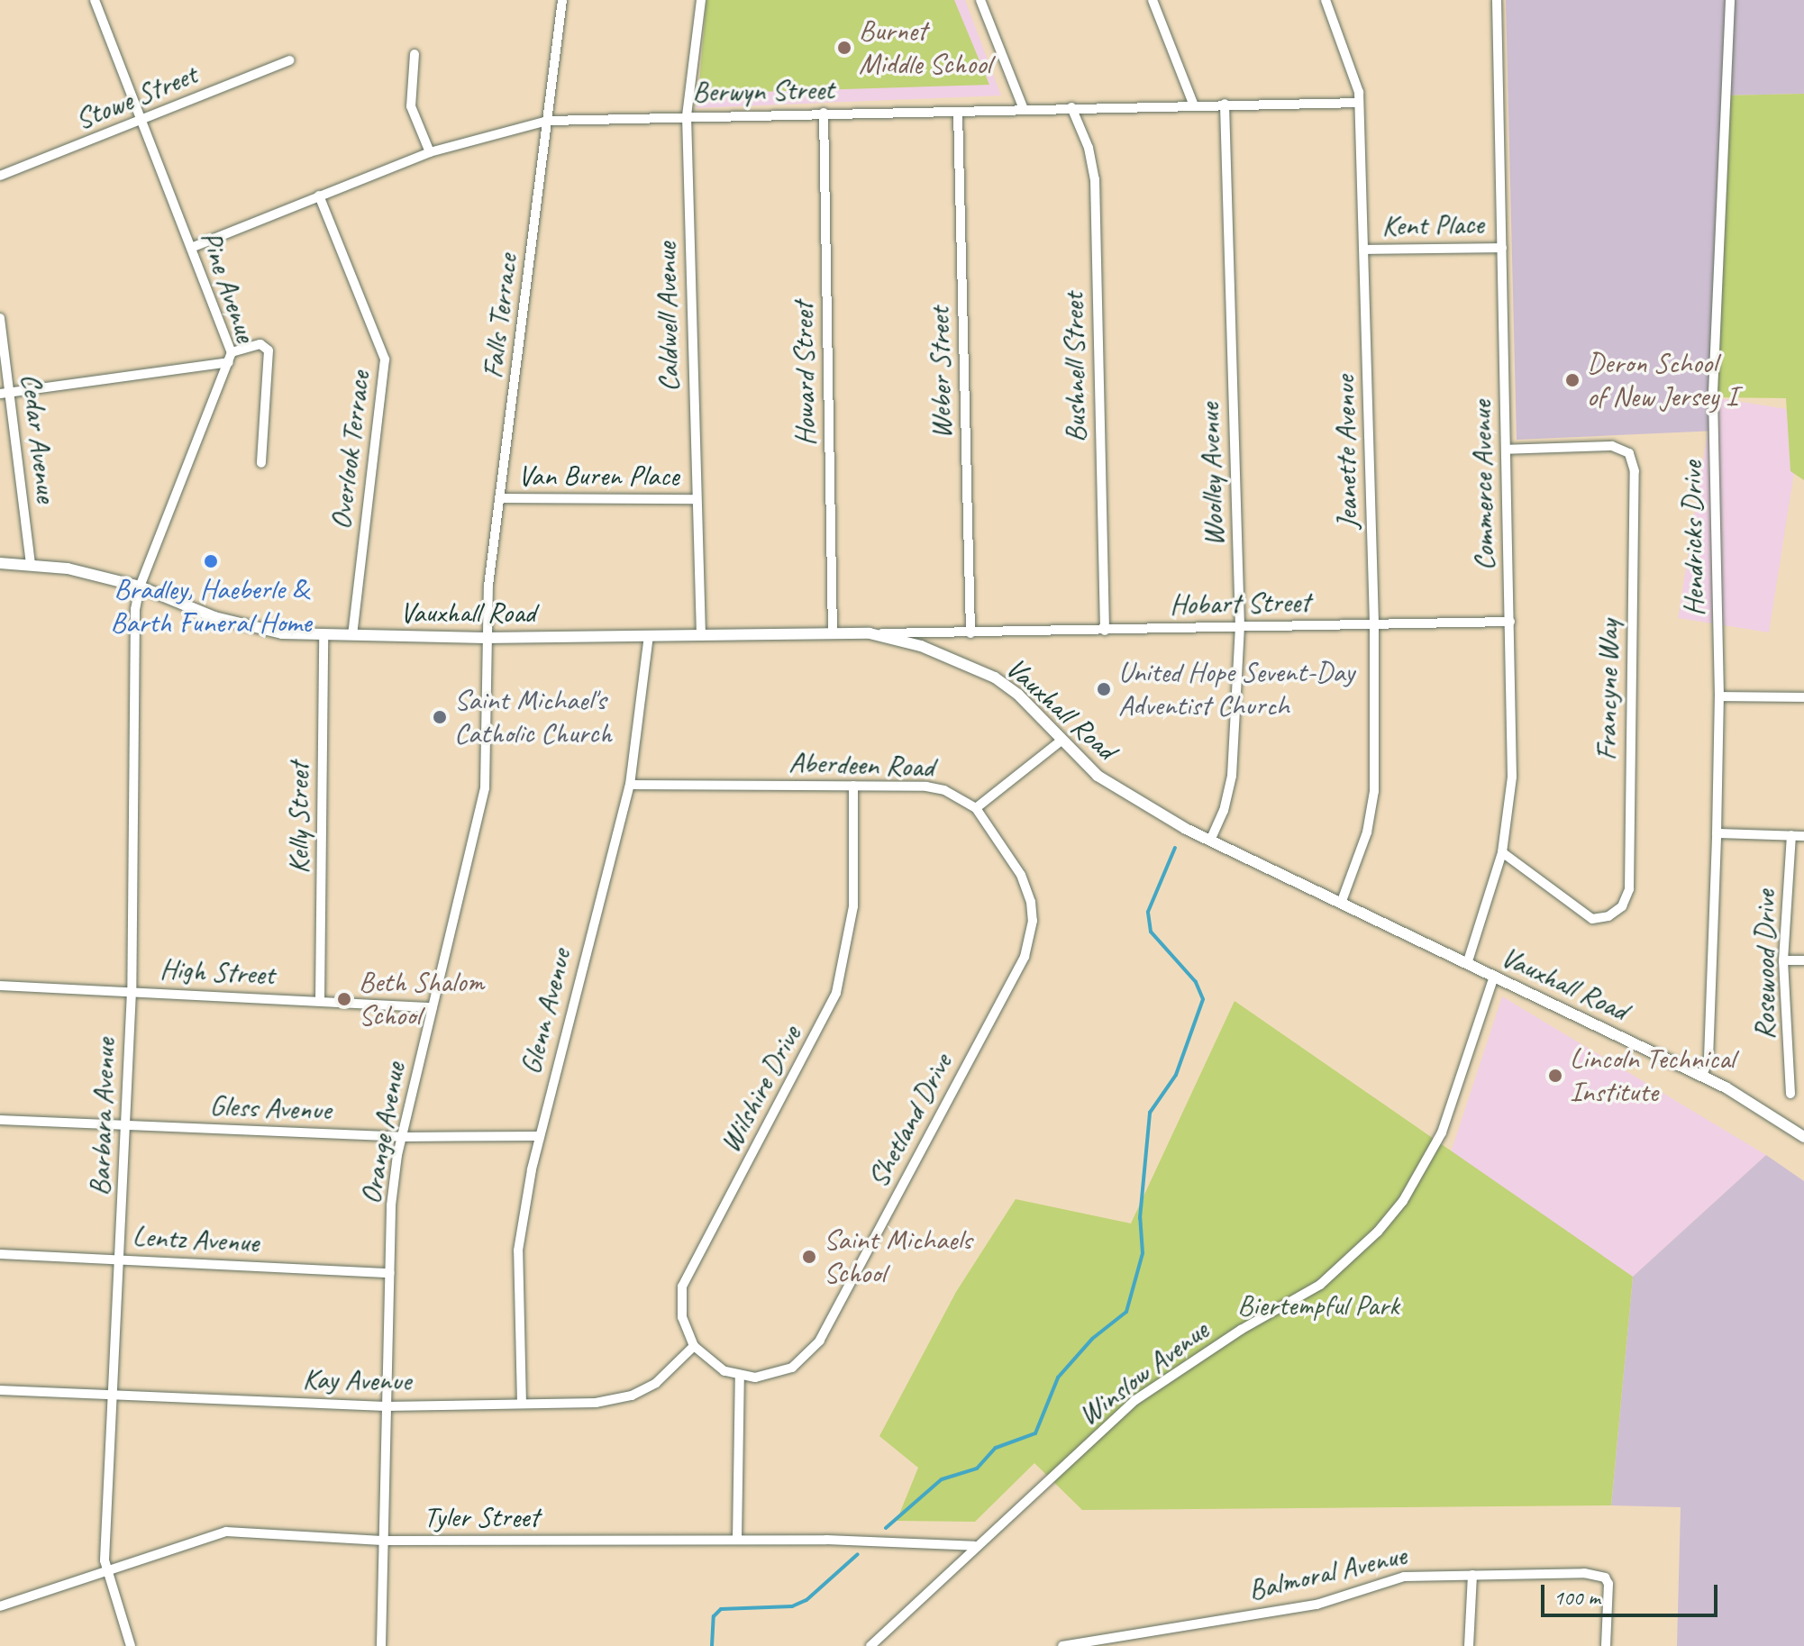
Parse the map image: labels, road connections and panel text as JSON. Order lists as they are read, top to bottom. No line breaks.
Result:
{"streets":{"street":["Berwyn Street","Stowe Street","Kent Place","Pine Avenue","Falls Terrace","Caldwell Avenue","Bushnell Street","Weber Street","Howard Street","Cedar Avenue","Overlook Terrace","Jeanette Avenue","Woolley Avenue","Van Buren Place","Commerce Avenue","Hendricks Drive","Hobart Street","Vauxhall Road","Francyne Way","Aberdeen Road","Kelly Street","Rosewood Drive","High Street","Glenn Avenue","Wilshire Drive","Gless Avenue","Barbara Avenue","Shetland Drive","Orange Avenue","Lentz Avenue","Winslow Avenue","Kay Avenue","Tyler Street","Balmoral Avenue"]},"crossings":[["Berwyn Street","Pine Avenue"],["Berwyn Street","Falls Terrace"],["Berwyn Street","Caldwell Avenue"],["Berwyn Street","Bushnell Street"],["Berwyn Street","Weber Street"],["Berwyn Street","Howard Street"],["Berwyn Street","Overlook Terrace"],["Berwyn Street","Jeanette Avenue"],["Berwyn Street","Woolley Avenue"],["Stowe Street","Pine Avenue"],["Kent Place","Jeanette Avenue"],["Kent Place","Commerce Avenue"],["Pine Avenue","Vauxhall Road"],["Pine Avenue","Barbara Avenue"],["Falls Terrace","Van Buren Place"],["Falls Terrace","Vauxhall Road"],["Falls Terrace","Orange Avenue"],["Caldwell Avenue","Van Buren Place"],["Caldwell Avenue","Vauxhall Road"],["Bushnell Street","Hobart Street"],["Weber Street","Hobart Street"],["Howard Street","Vauxhall Road"],["Cedar Avenue","Vauxhall Road"],["Overlook Terrace","Vauxhall Road"],["Jeanette Avenue","Hobart Street"],["Jeanette Avenue","Vauxhall Road"],["Woolley Avenue","Hobart Street"],["Woolley Avenue","Vauxhall Road"],["Commerce Avenue","Hobart Street"],["Commerce Avenue","Vauxhall Road"],["Commerce Avenue","Francyne Way"],["Hendricks Drive","Vauxhall Road"],["Hobart Street","Vauxhall Road"],["Vauxhall Road","Kelly Street"],["Vauxhall Road","Glenn Avenue"],["Vauxhall Road","Barbara Avenue"],["Vauxhall Road","Orange Avenue"],["Vauxhall Road","Winslow Avenue"],["Aberdeen Road","Glenn Avenue"],["Aberdeen Road","Wilshire Drive"],["Aberdeen Road","Shetland Drive"],["Kelly Street","High Street"],["High Street","Barbara Avenue"],["High Street","Orange Avenue"],["Glenn Avenue","Gless Avenue"],["Glenn Avenue","Kay Avenue"],["Wilshire Drive","Kay Avenue"],["Gless Avenue","Barbara Avenue"],["Gless Avenue","Orange Avenue"],["Barbara Avenue","Lentz Avenue"],["Barbara Avenue","Kay Avenue"],["Barbara Avenue","Tyler Street"],["Orange Avenue","Lentz Avenue"],["Orange Avenue","Kay Avenue"],["Orange Avenue","Tyler Street"],["Winslow Avenue","Tyler Street"]],"parks":["Biertempful Park"],"places":["Burnet Middle School","Deron School of New Jersey I","Bradley, Haeberle & Barth Funeral Home","United Hope Sevent-Day Adventist Church","Saint Michael's Catholic Church","Beth Shalom School","Lincoln Technical Institute","Saint Michaels School"],"scale_bar":"100 m"}
